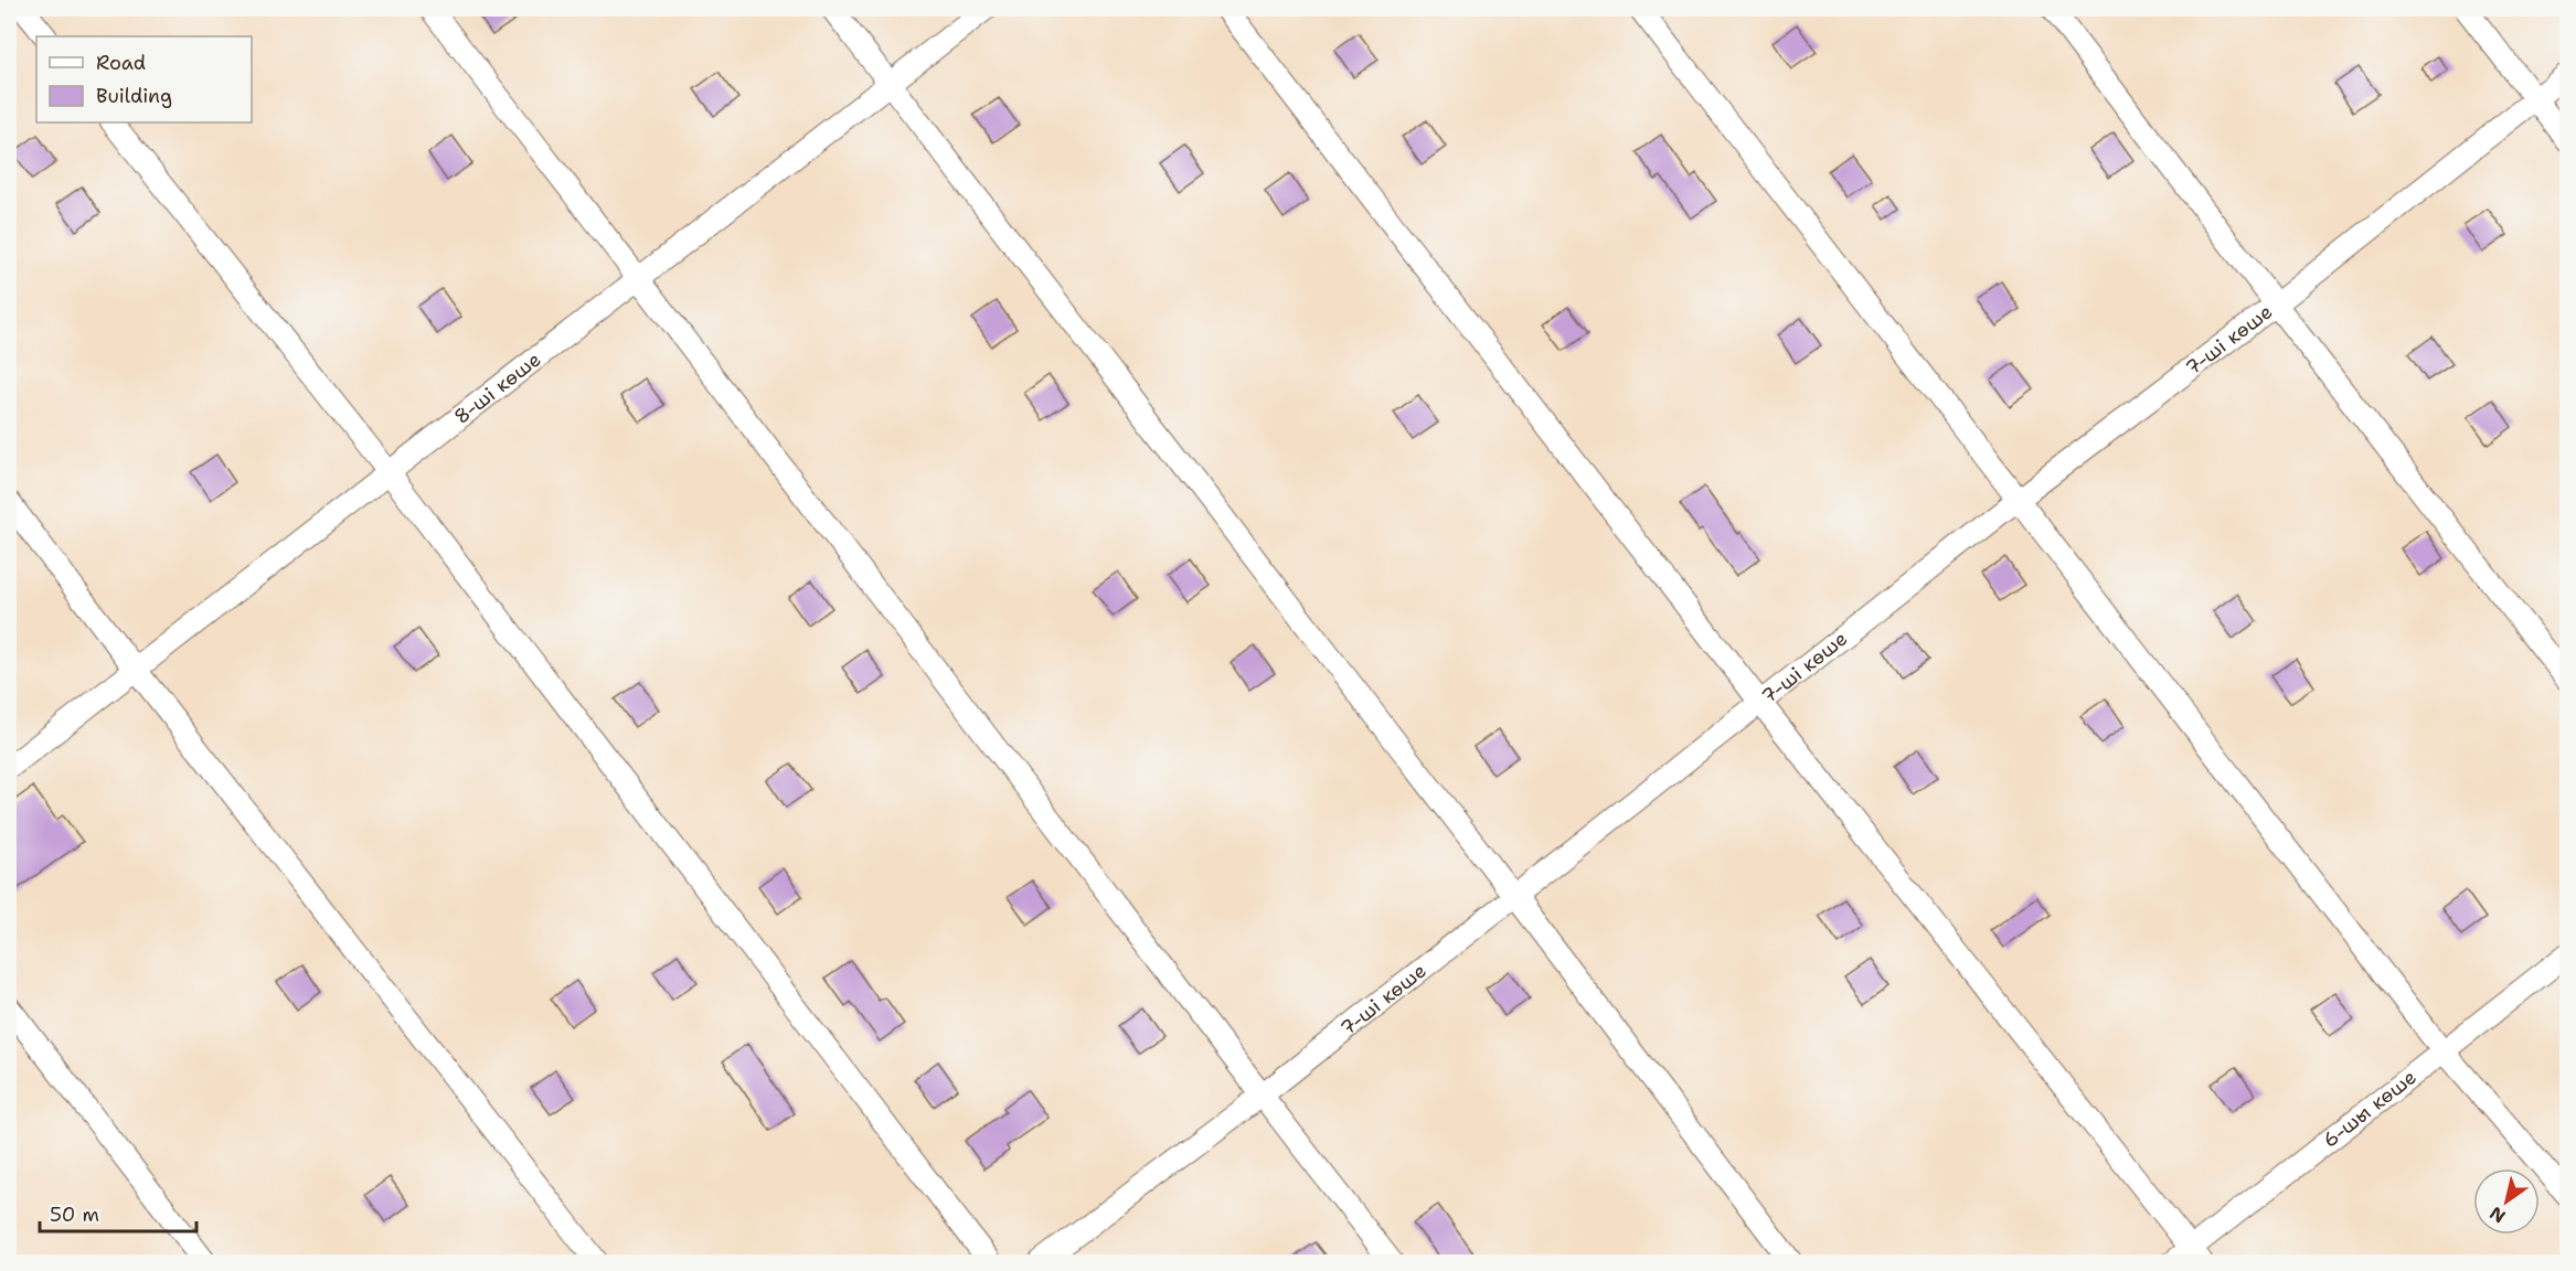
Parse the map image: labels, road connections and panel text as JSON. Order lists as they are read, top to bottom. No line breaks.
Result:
{"streets":{"lane":["7-ші көше","8-ші көше","6-шы көше"]},"legend":["Road","Building"],"scale_bar":"50 m","north":"bottom left"}
